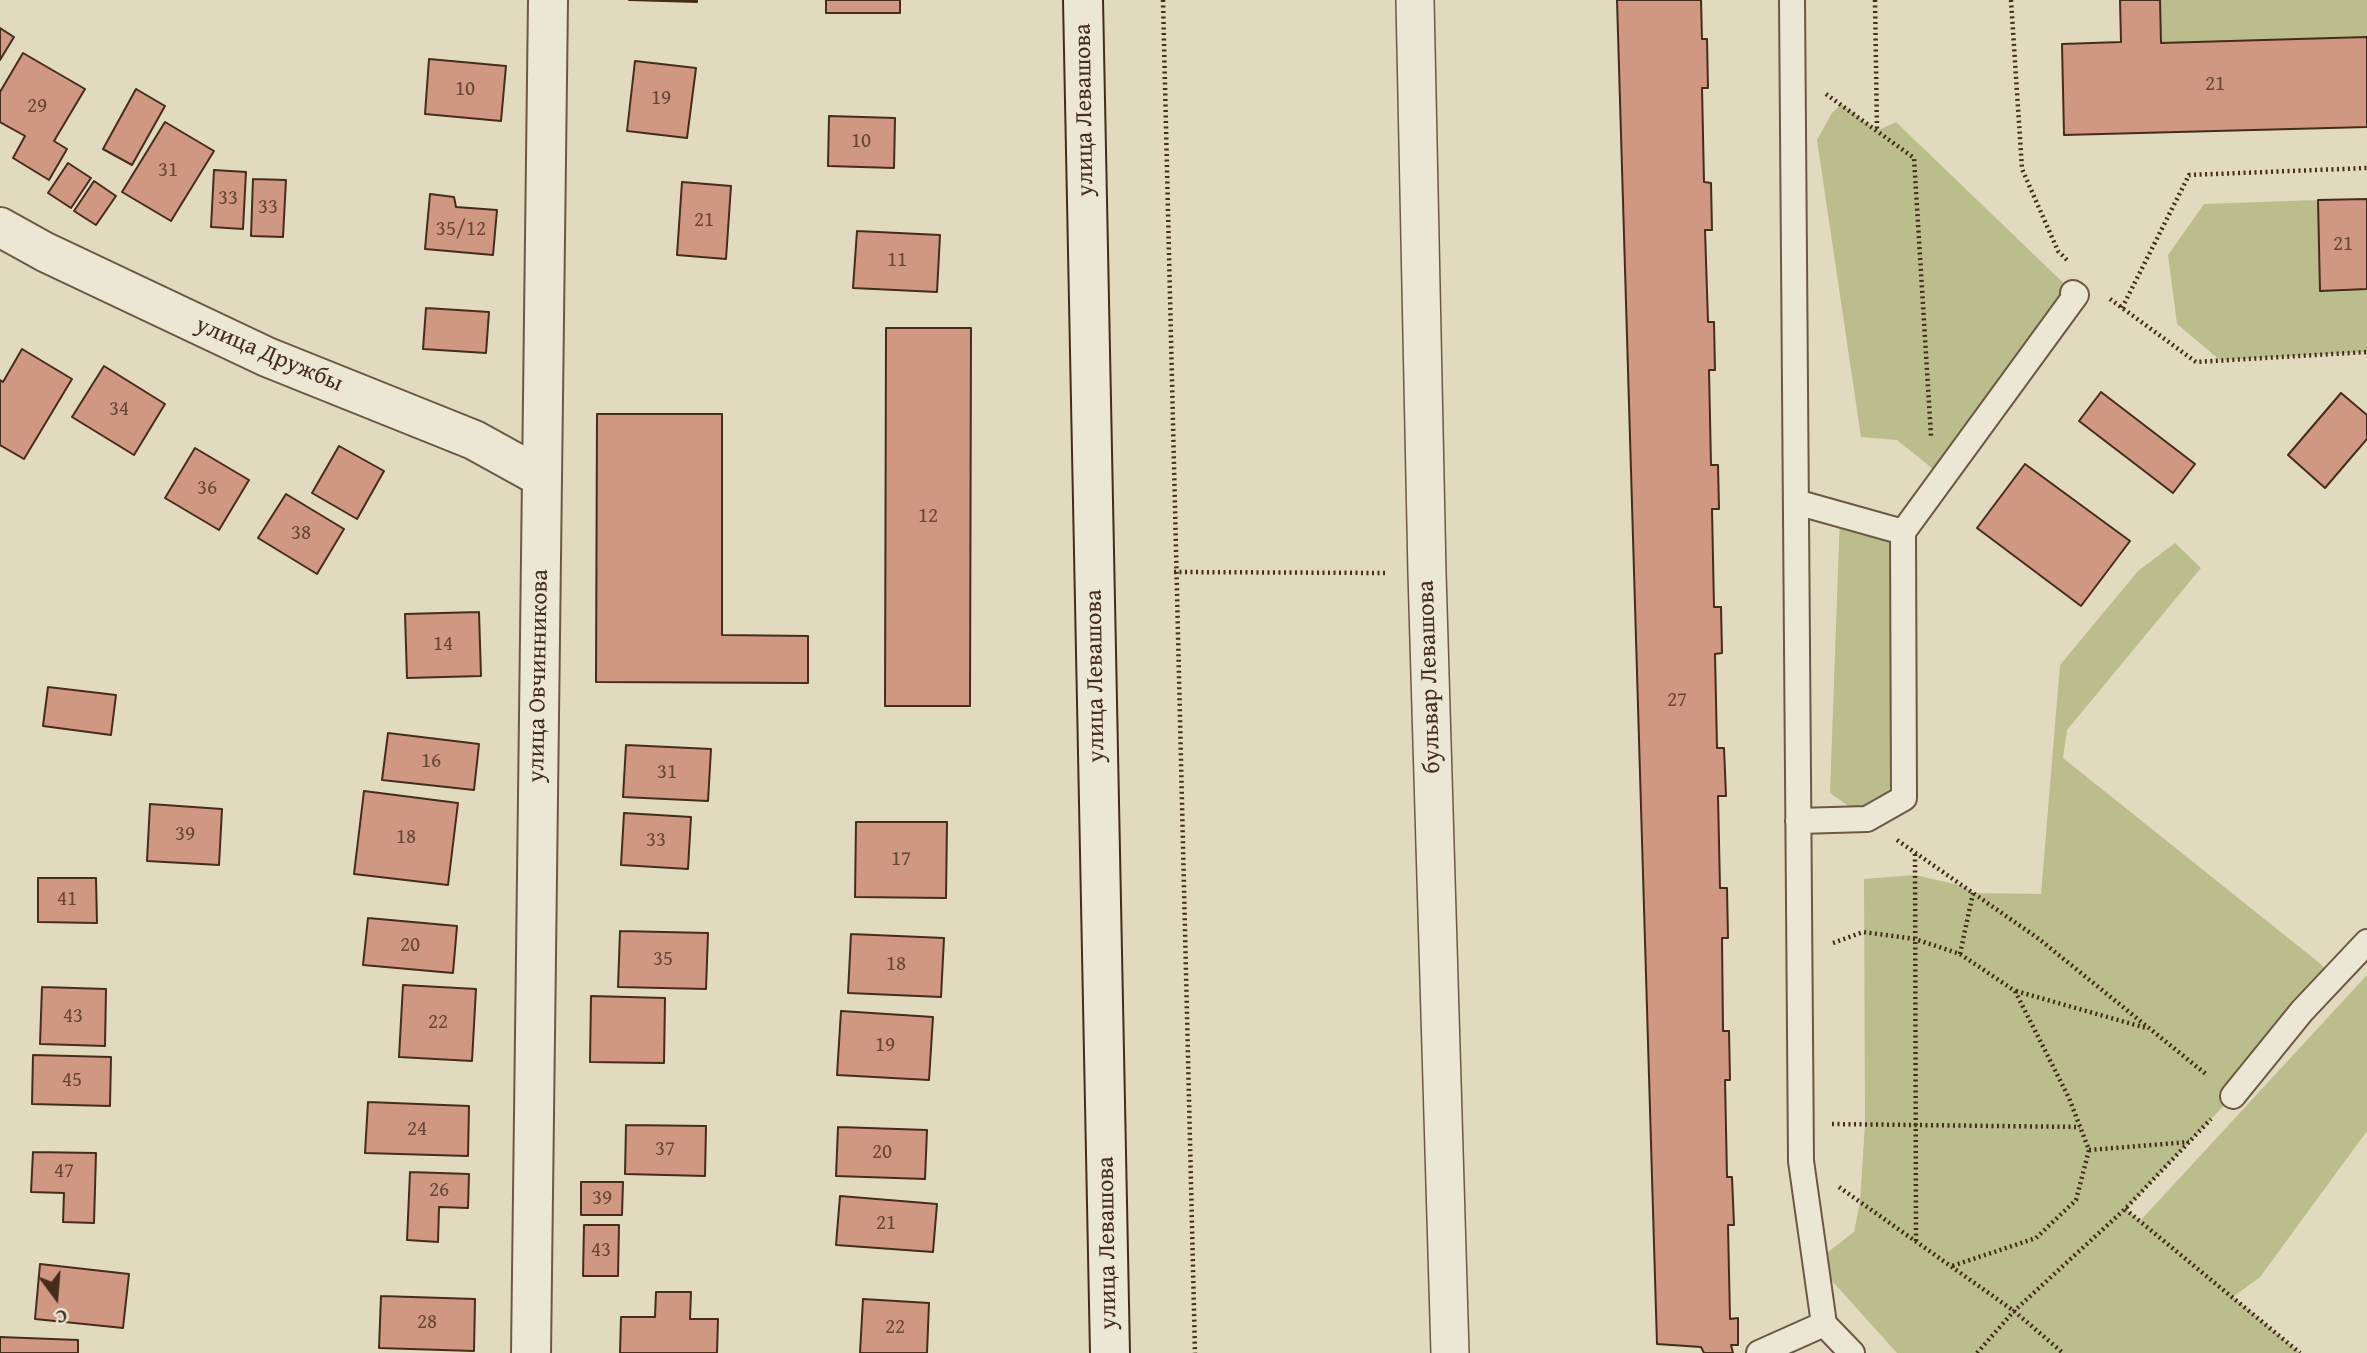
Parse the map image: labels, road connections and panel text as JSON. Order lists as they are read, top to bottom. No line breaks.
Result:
{"streets":{"street":["улица Левашова","улица Дружбы","улица Овчинникова","бульвар Левашова"]},"crossings":[["улица Дружбы","улица Овчинникова"]],"house_numbers":["21","10","19","29","10","31","33","33","21","35/12","21","11","34","36","12","38","14","27","16","31","39","18","33","17","41","20","35","18","43","22","19","45","24","37","20","47","26","39","21","43","28","22"],"north":"bottom"}
